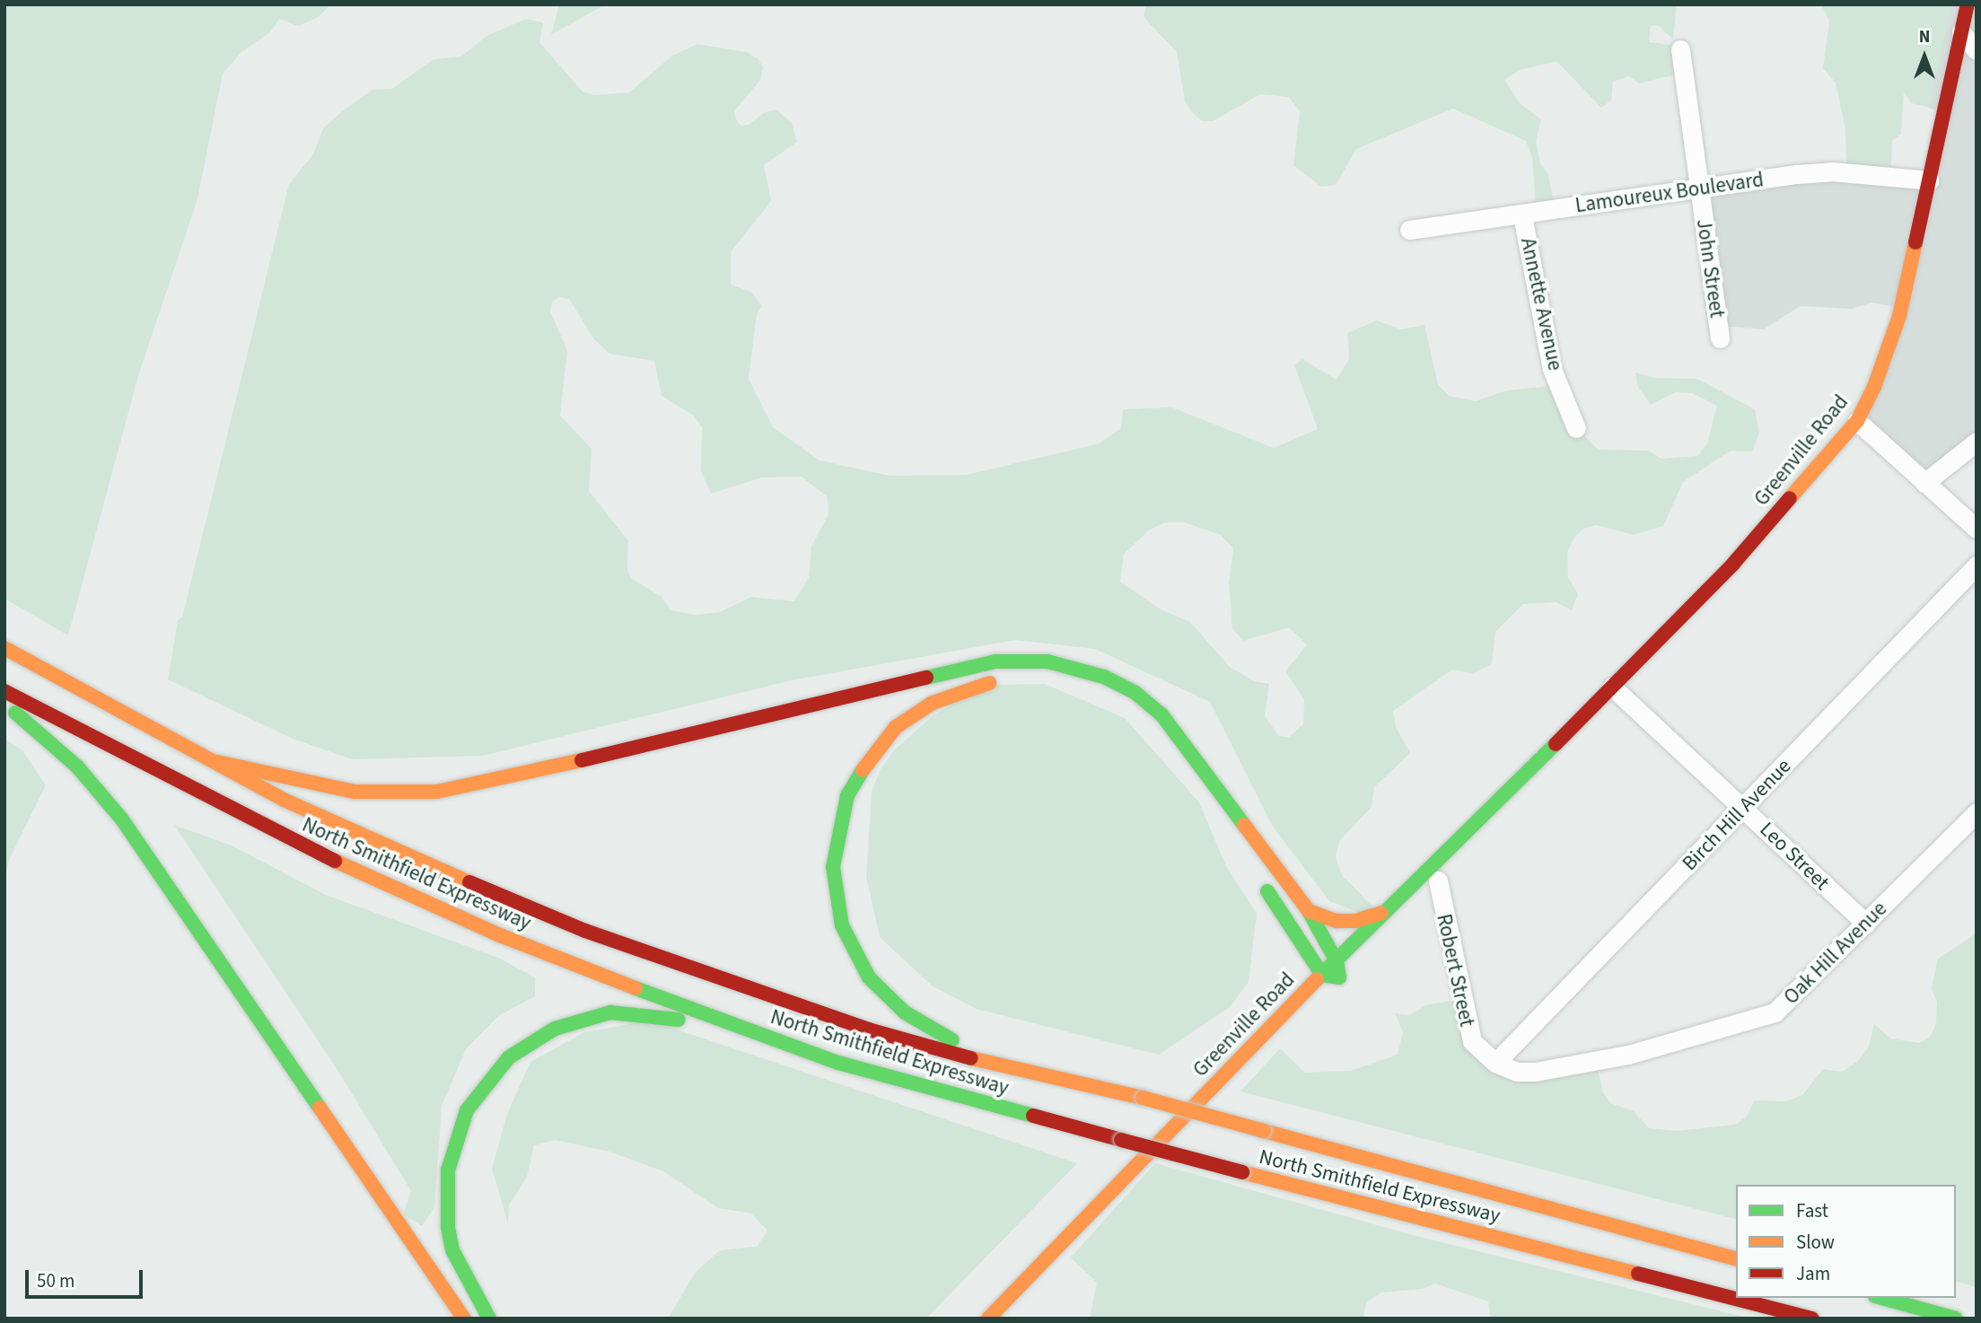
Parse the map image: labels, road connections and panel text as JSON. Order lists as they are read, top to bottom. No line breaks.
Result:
{"streets":{"main road":["Greenville Road","North Smithfield Expressway"],"street":["Lamoureux Boulevard","John Street","Annette Avenue","Birch Hill Avenue","Leo Street","Oak Hill Avenue","Robert Street"]},"crossings":[["Lamoureux Boulevard","John Street"],["Lamoureux Boulevard","Annette Avenue"],["Lamoureux Boulevard","Greenville Road"],["Greenville Road","Leo Street"],["Greenville Road","Robert Street"],["Birch Hill Avenue","Leo Street"],["Birch Hill Avenue","Robert Street"],["Leo Street","Oak Hill Avenue"],["Oak Hill Avenue","Robert Street"]],"legend":["Fast","Slow","Jam"],"scale_bar":"50 m","north":"top"}
